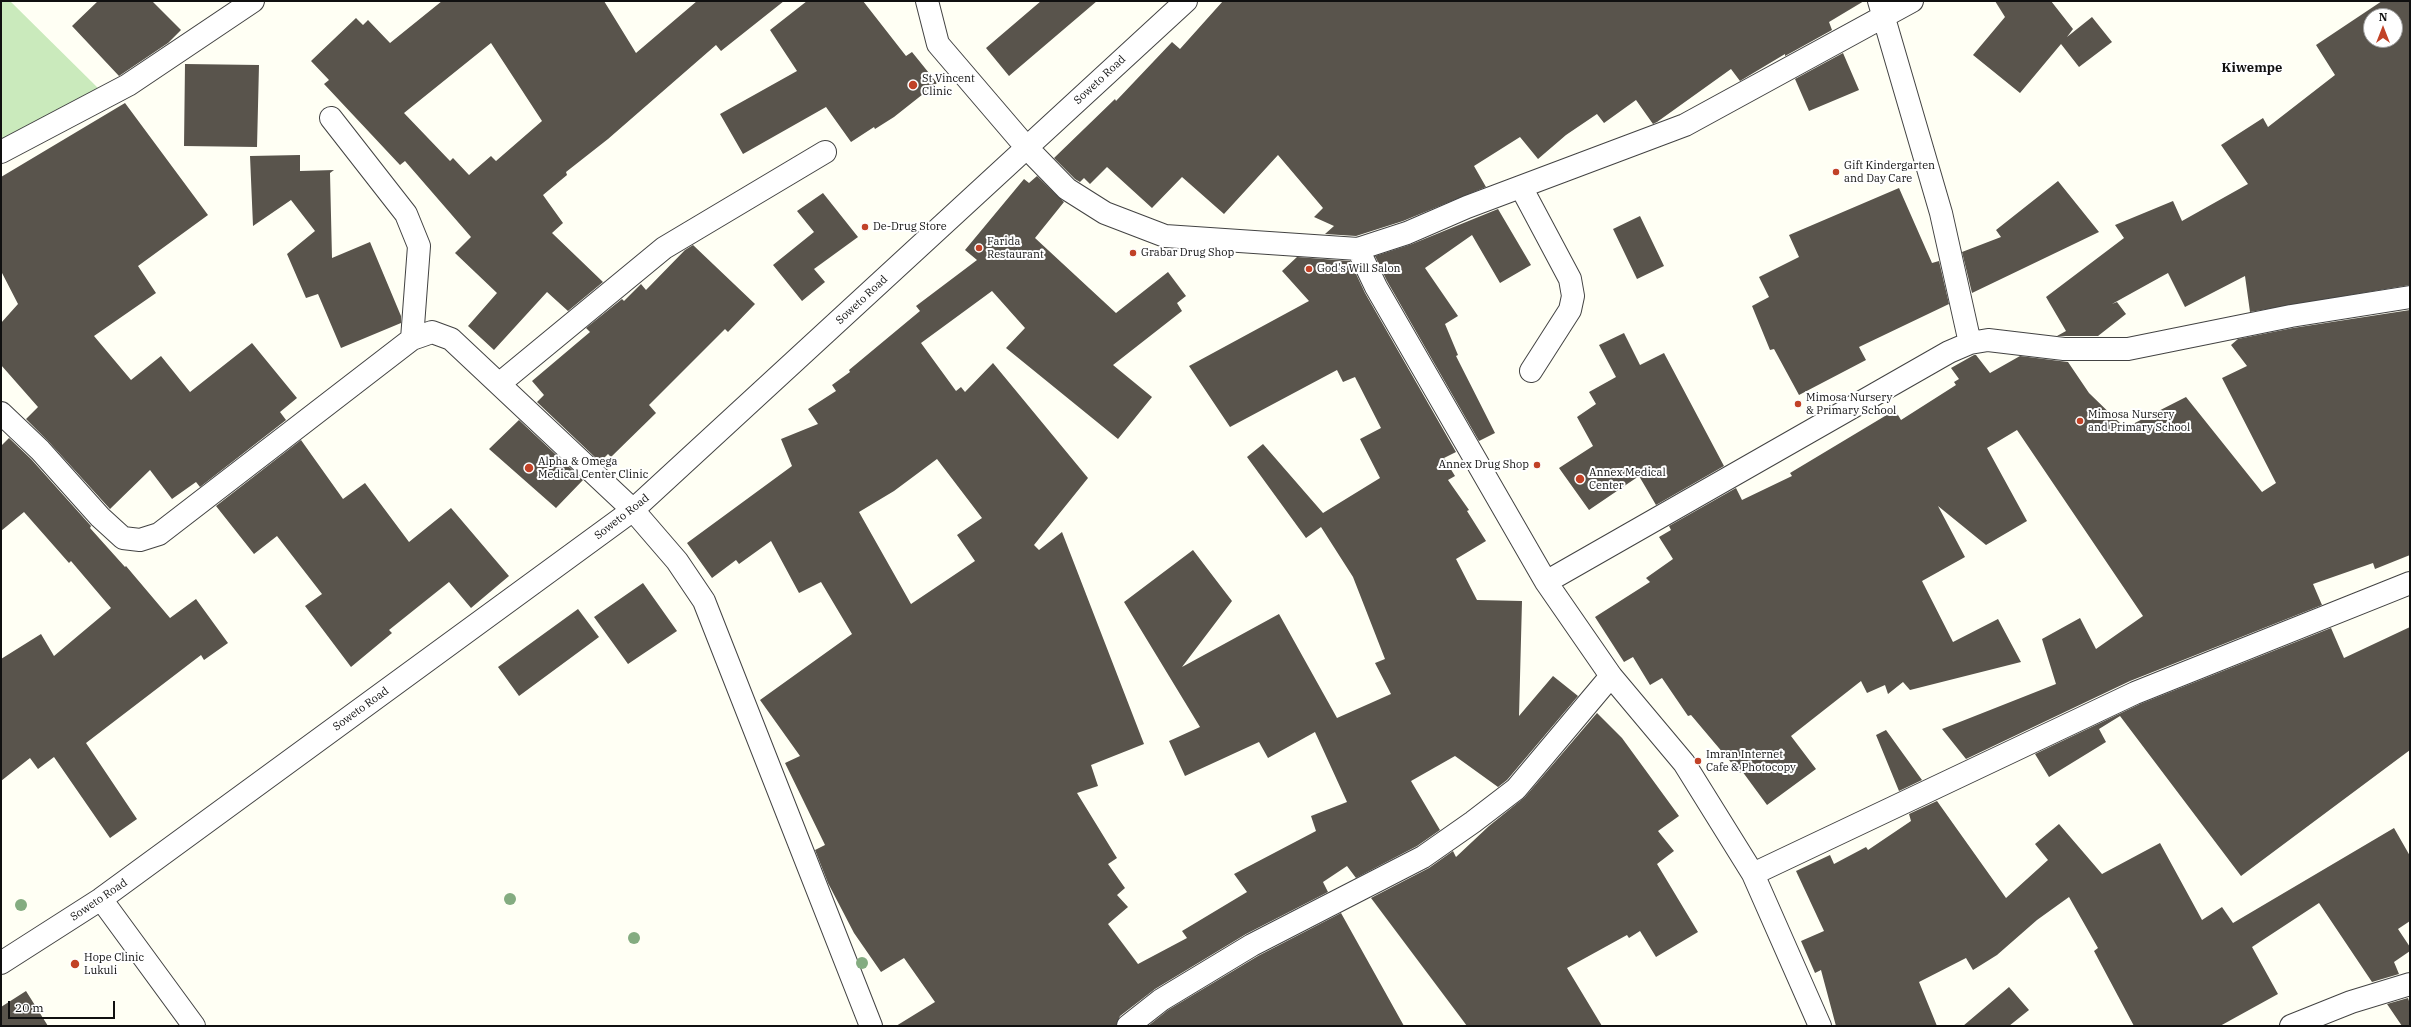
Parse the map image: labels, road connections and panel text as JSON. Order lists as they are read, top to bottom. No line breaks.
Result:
{"streets":{"street":["Soweto Road"]},"districts":["Kiwempe"],"places":["St Vincent Clinic","Gift Kindergarten and Day Care","De-Drug Store","Farida Restaurant","Grabar Drug Shop","God's Will Salon","Mimosa Nursery & Primary School","Mimosa Nursery and Primary School","Annex Drug Shop","Alpha & Omega Medical Center Clinic","Annex Medical Center","Imran Internet Cafe & Photocopy","Hope Clinic Lukuli"],"scale_bar":"20 m","north":"top"}
